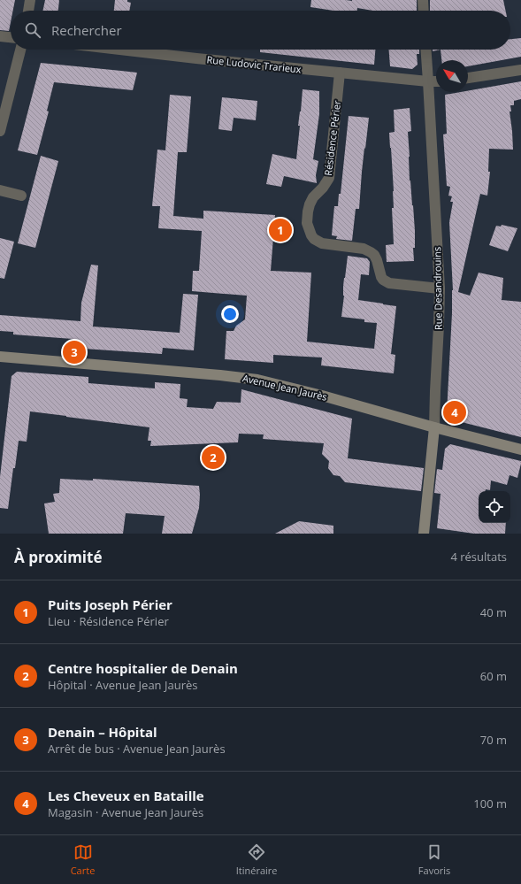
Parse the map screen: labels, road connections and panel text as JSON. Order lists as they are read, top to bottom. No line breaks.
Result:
{"streets":{"street":["Rue Ludovic Trarieux","Résidence Périer","Rue Desandrouins","Avenue Jean Jaurès"]},"crossings":[["Rue Ludovic Trarieux","Résidence Périer"],["Rue Ludovic Trarieux","Rue Desandrouins"],["Résidence Périer","Rue Desandrouins"],["Rue Desandrouins","Avenue Jean Jaurès"]],"north":"top left","page":{"search":"Rechercher","pins":["1","3","4","2"],"heading":["À proximité","4 résultats"],"list":[{"mark":"1","name":"Puits Joseph Périer","note":"Lieu · Résidence Périer","value":"40 m"},{"mark":"2","name":"Centre hospitalier de Denain","note":"Hôpital · Avenue Jean Jaurès","value":"60 m"},{"mark":"3","name":"Denain – Hôpital","note":"Arrêt de bus · Avenue Jean Jaurès","value":"70 m"},{"mark":"4","name":"Les Cheveux en Bataille","note":"Magasin · Avenue Jean Jaurès","value":"100 m"}],"nav":["Carte","Itinéraire","Favoris"]}}
